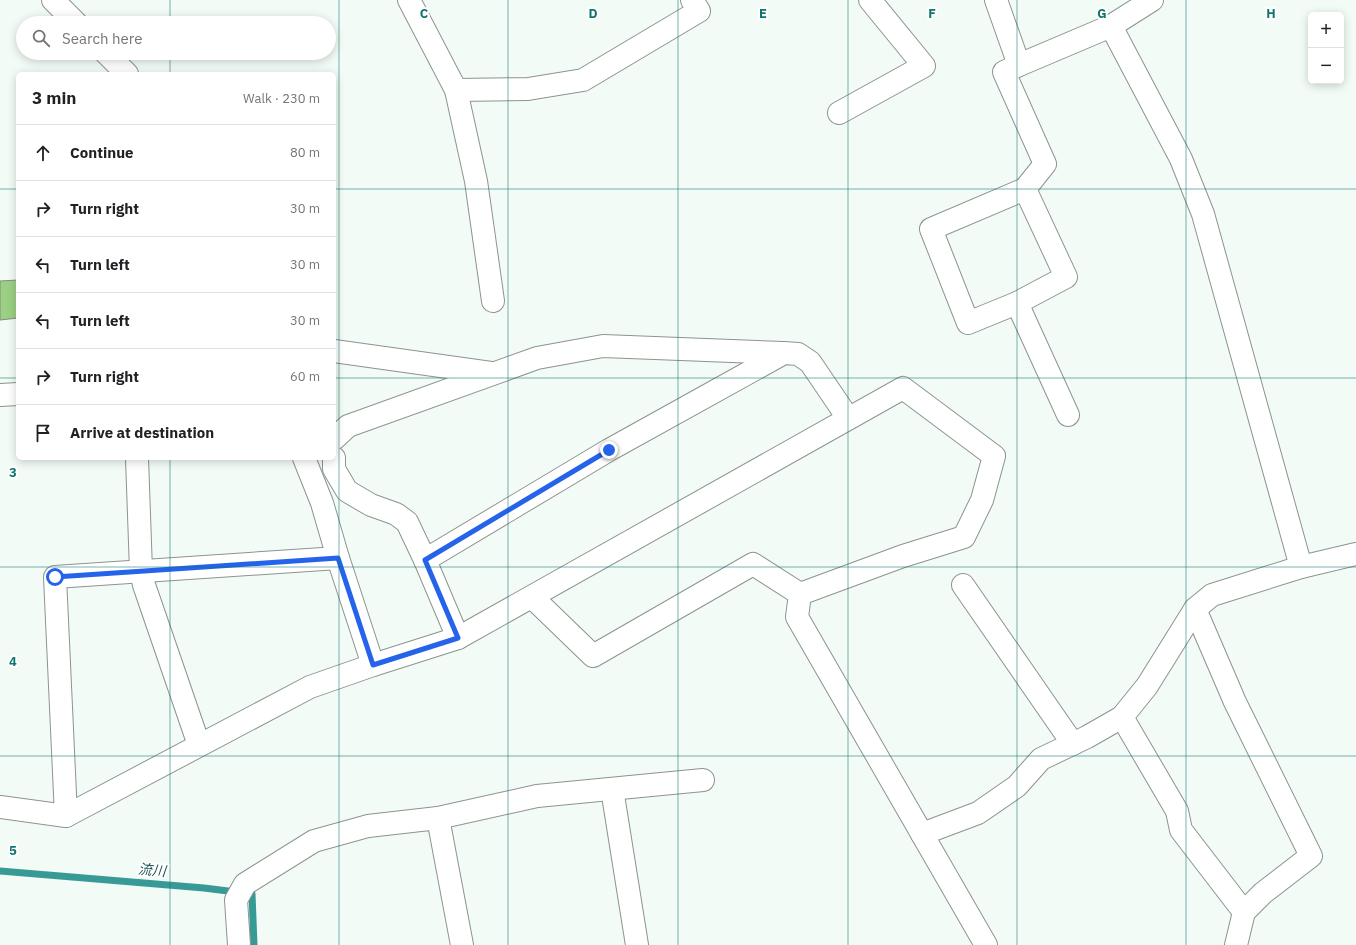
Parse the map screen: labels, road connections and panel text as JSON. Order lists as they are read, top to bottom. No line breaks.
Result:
{"water":["流川"],"page":{"map_buttons":["+","−"],"search":"Search here","heading":["3 min","Walk · 230 m"],"list":[["Continue","80 m"],["Turn right","30 m"],["Turn left","30 m"],["Turn left","30 m"],["Turn right","60 m"],"Arrive at destination"]},"grid":{"columns":["C","D","E","F","G","H"],"rows":["3","4","5"]}}
